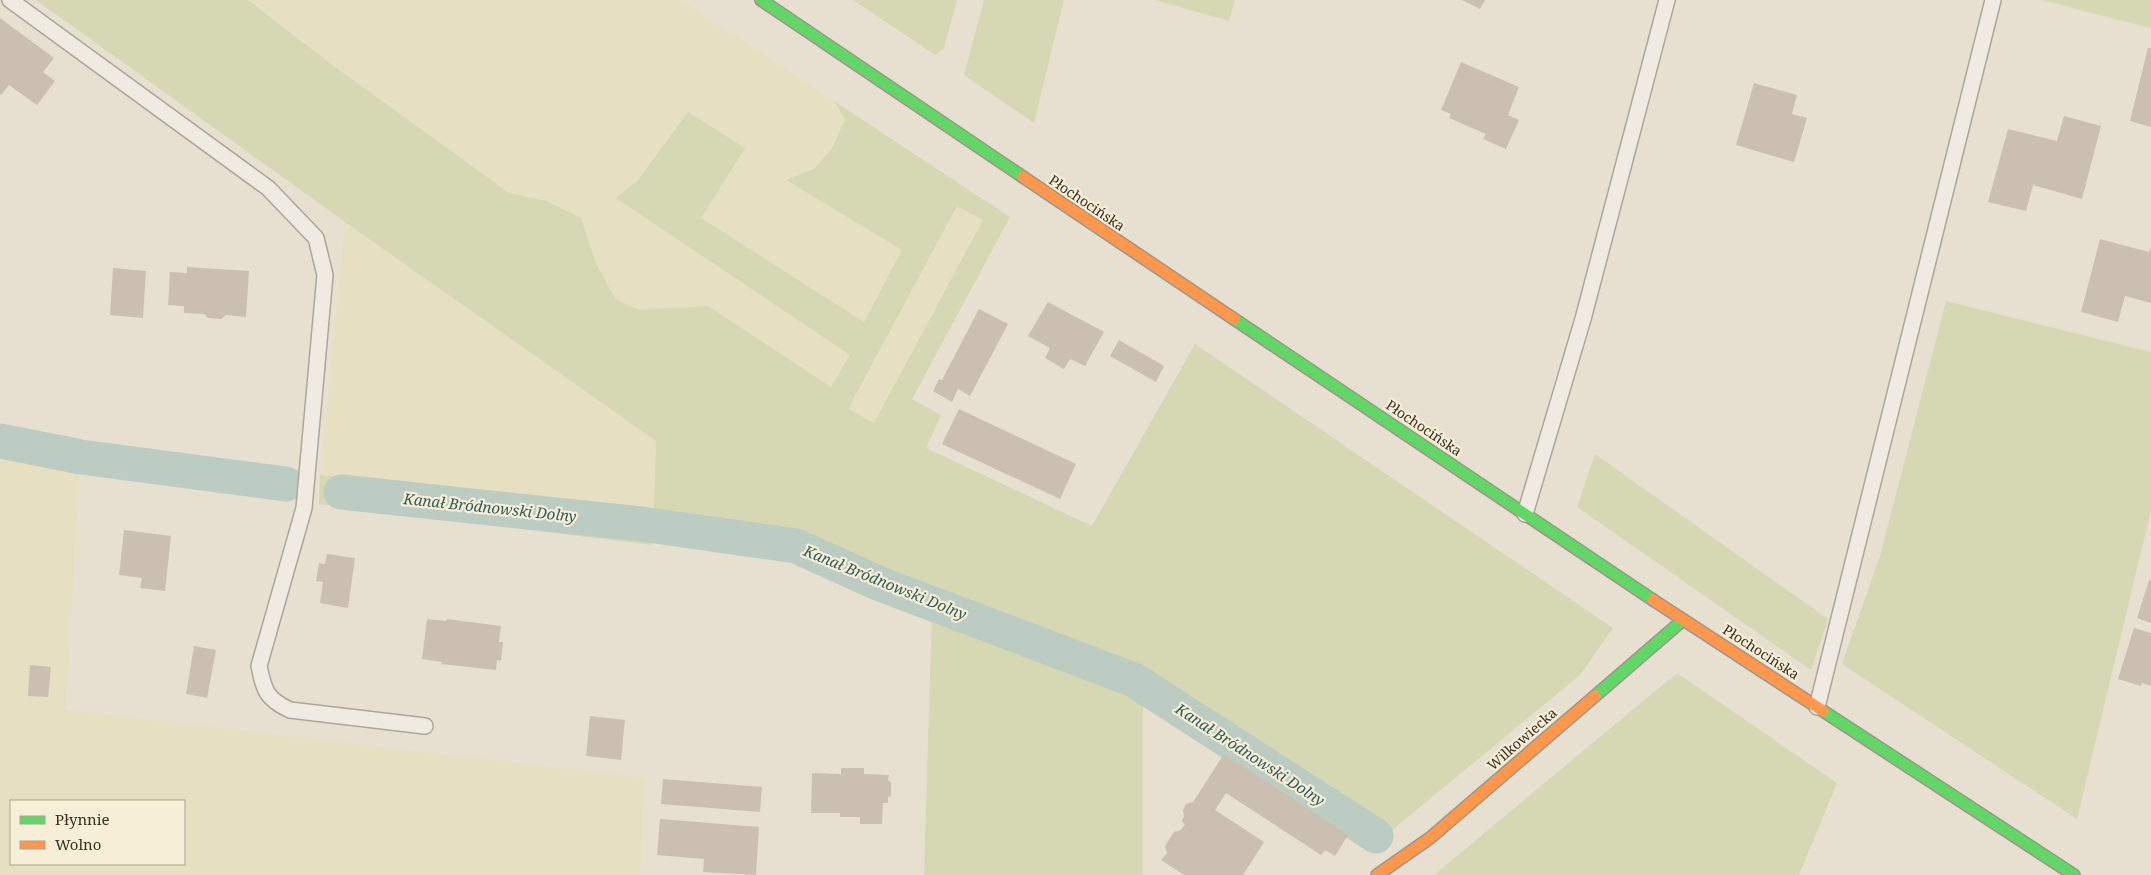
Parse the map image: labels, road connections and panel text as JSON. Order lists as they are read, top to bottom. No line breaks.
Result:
{"streets":{"main road":["Płochocińska","Wilkowiecka"]},"crossings":[["Płochocińska","Wilkowiecka"]],"water":["Kanał Bródnowski Dolny"],"legend":["Płynnie","Wolno"]}
